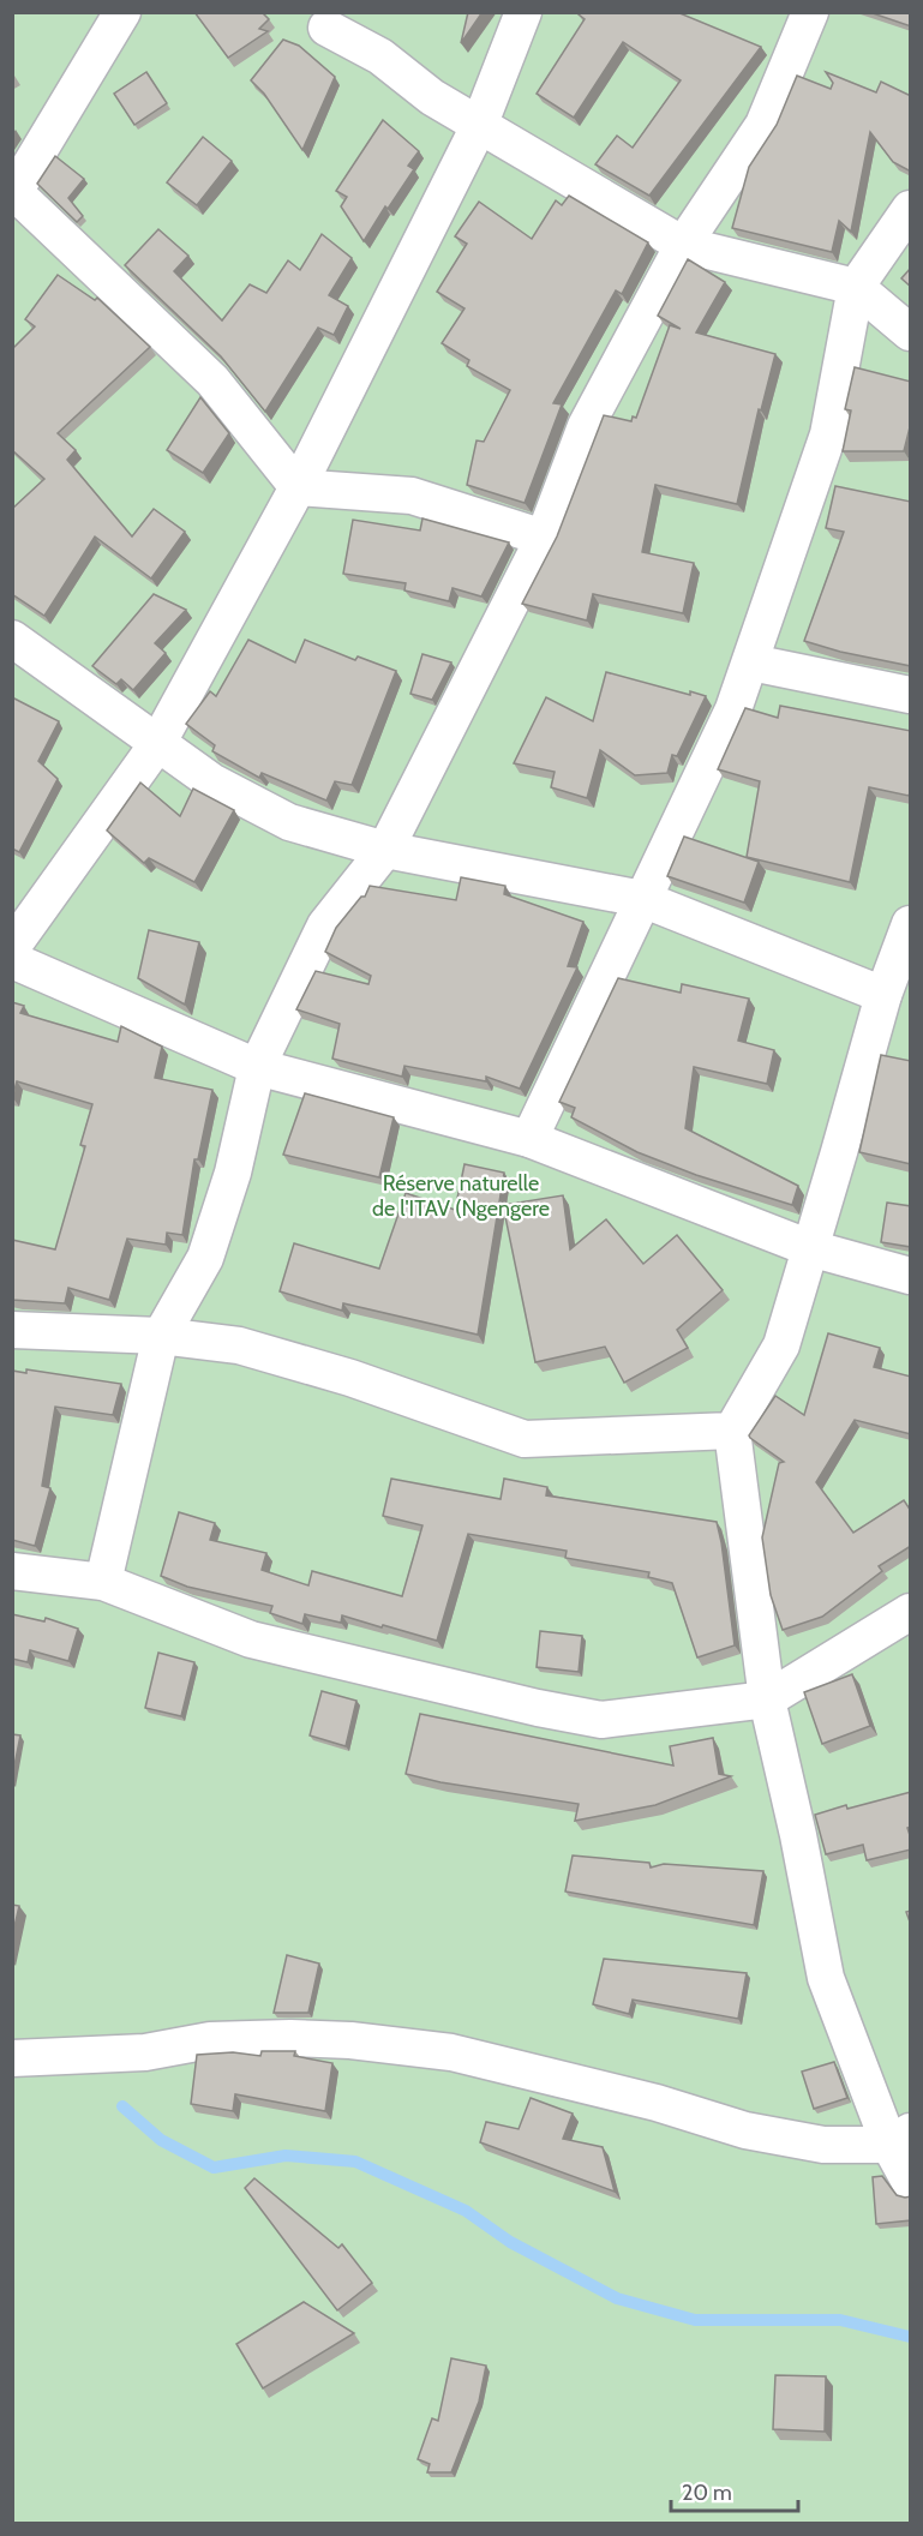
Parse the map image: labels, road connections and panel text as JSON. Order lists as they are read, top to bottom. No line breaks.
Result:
{"parks":["Réserve naturelle de l'ITAV (Ngengere"],"scale_bar":"20 m"}
